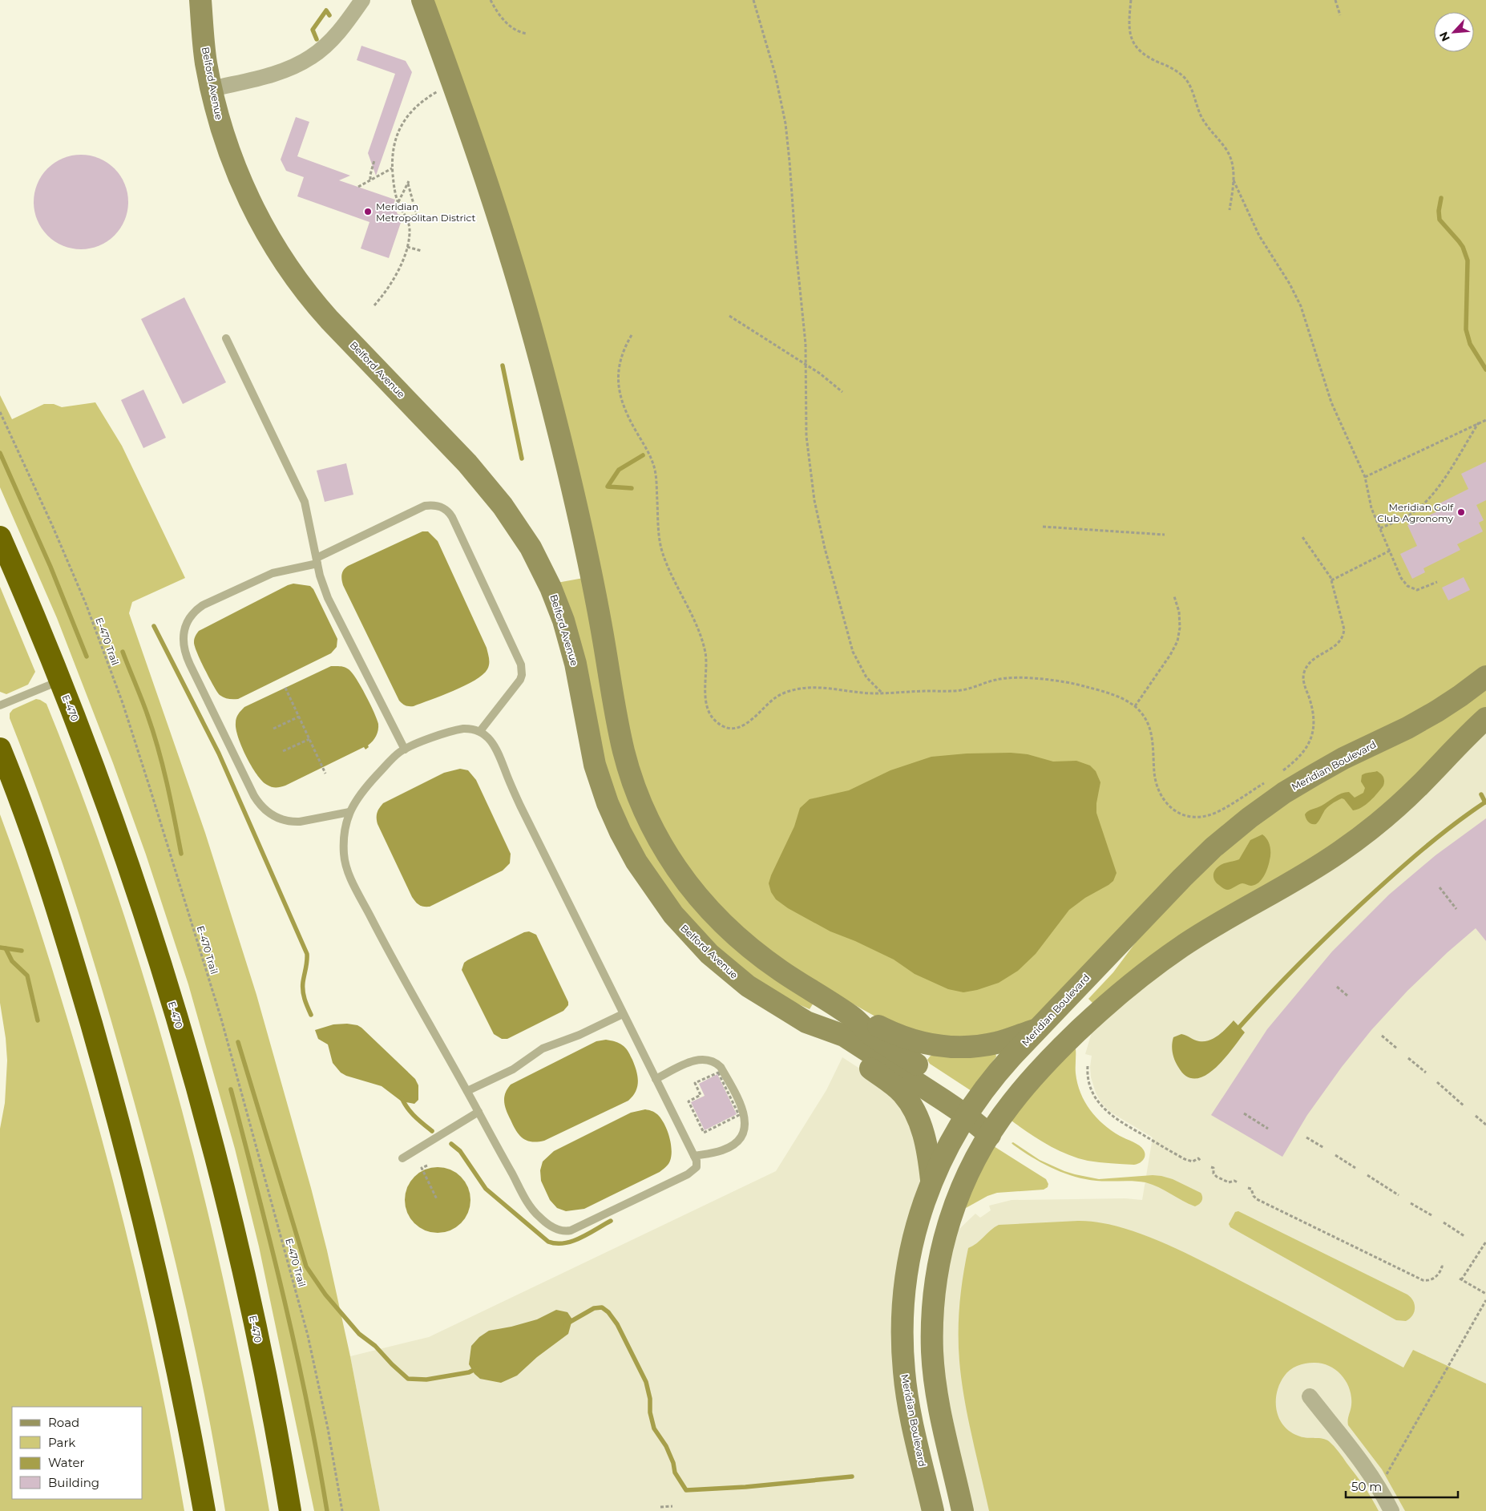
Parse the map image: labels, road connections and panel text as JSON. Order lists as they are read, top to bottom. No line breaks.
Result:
{"streets":{"highway":["E-470"],"main road":["Belford Avenue","Meridian Boulevard"],"path":["E-470 Trail"]},"crossings":[["Belford Avenue","Meridian Boulevard"]],"places":["Meridian Metropolitan District","Meridian Golf Club Agronomy"],"legend":["Road","Park","Water","Building"],"scale_bar":"50 m","north":"bottom left"}
